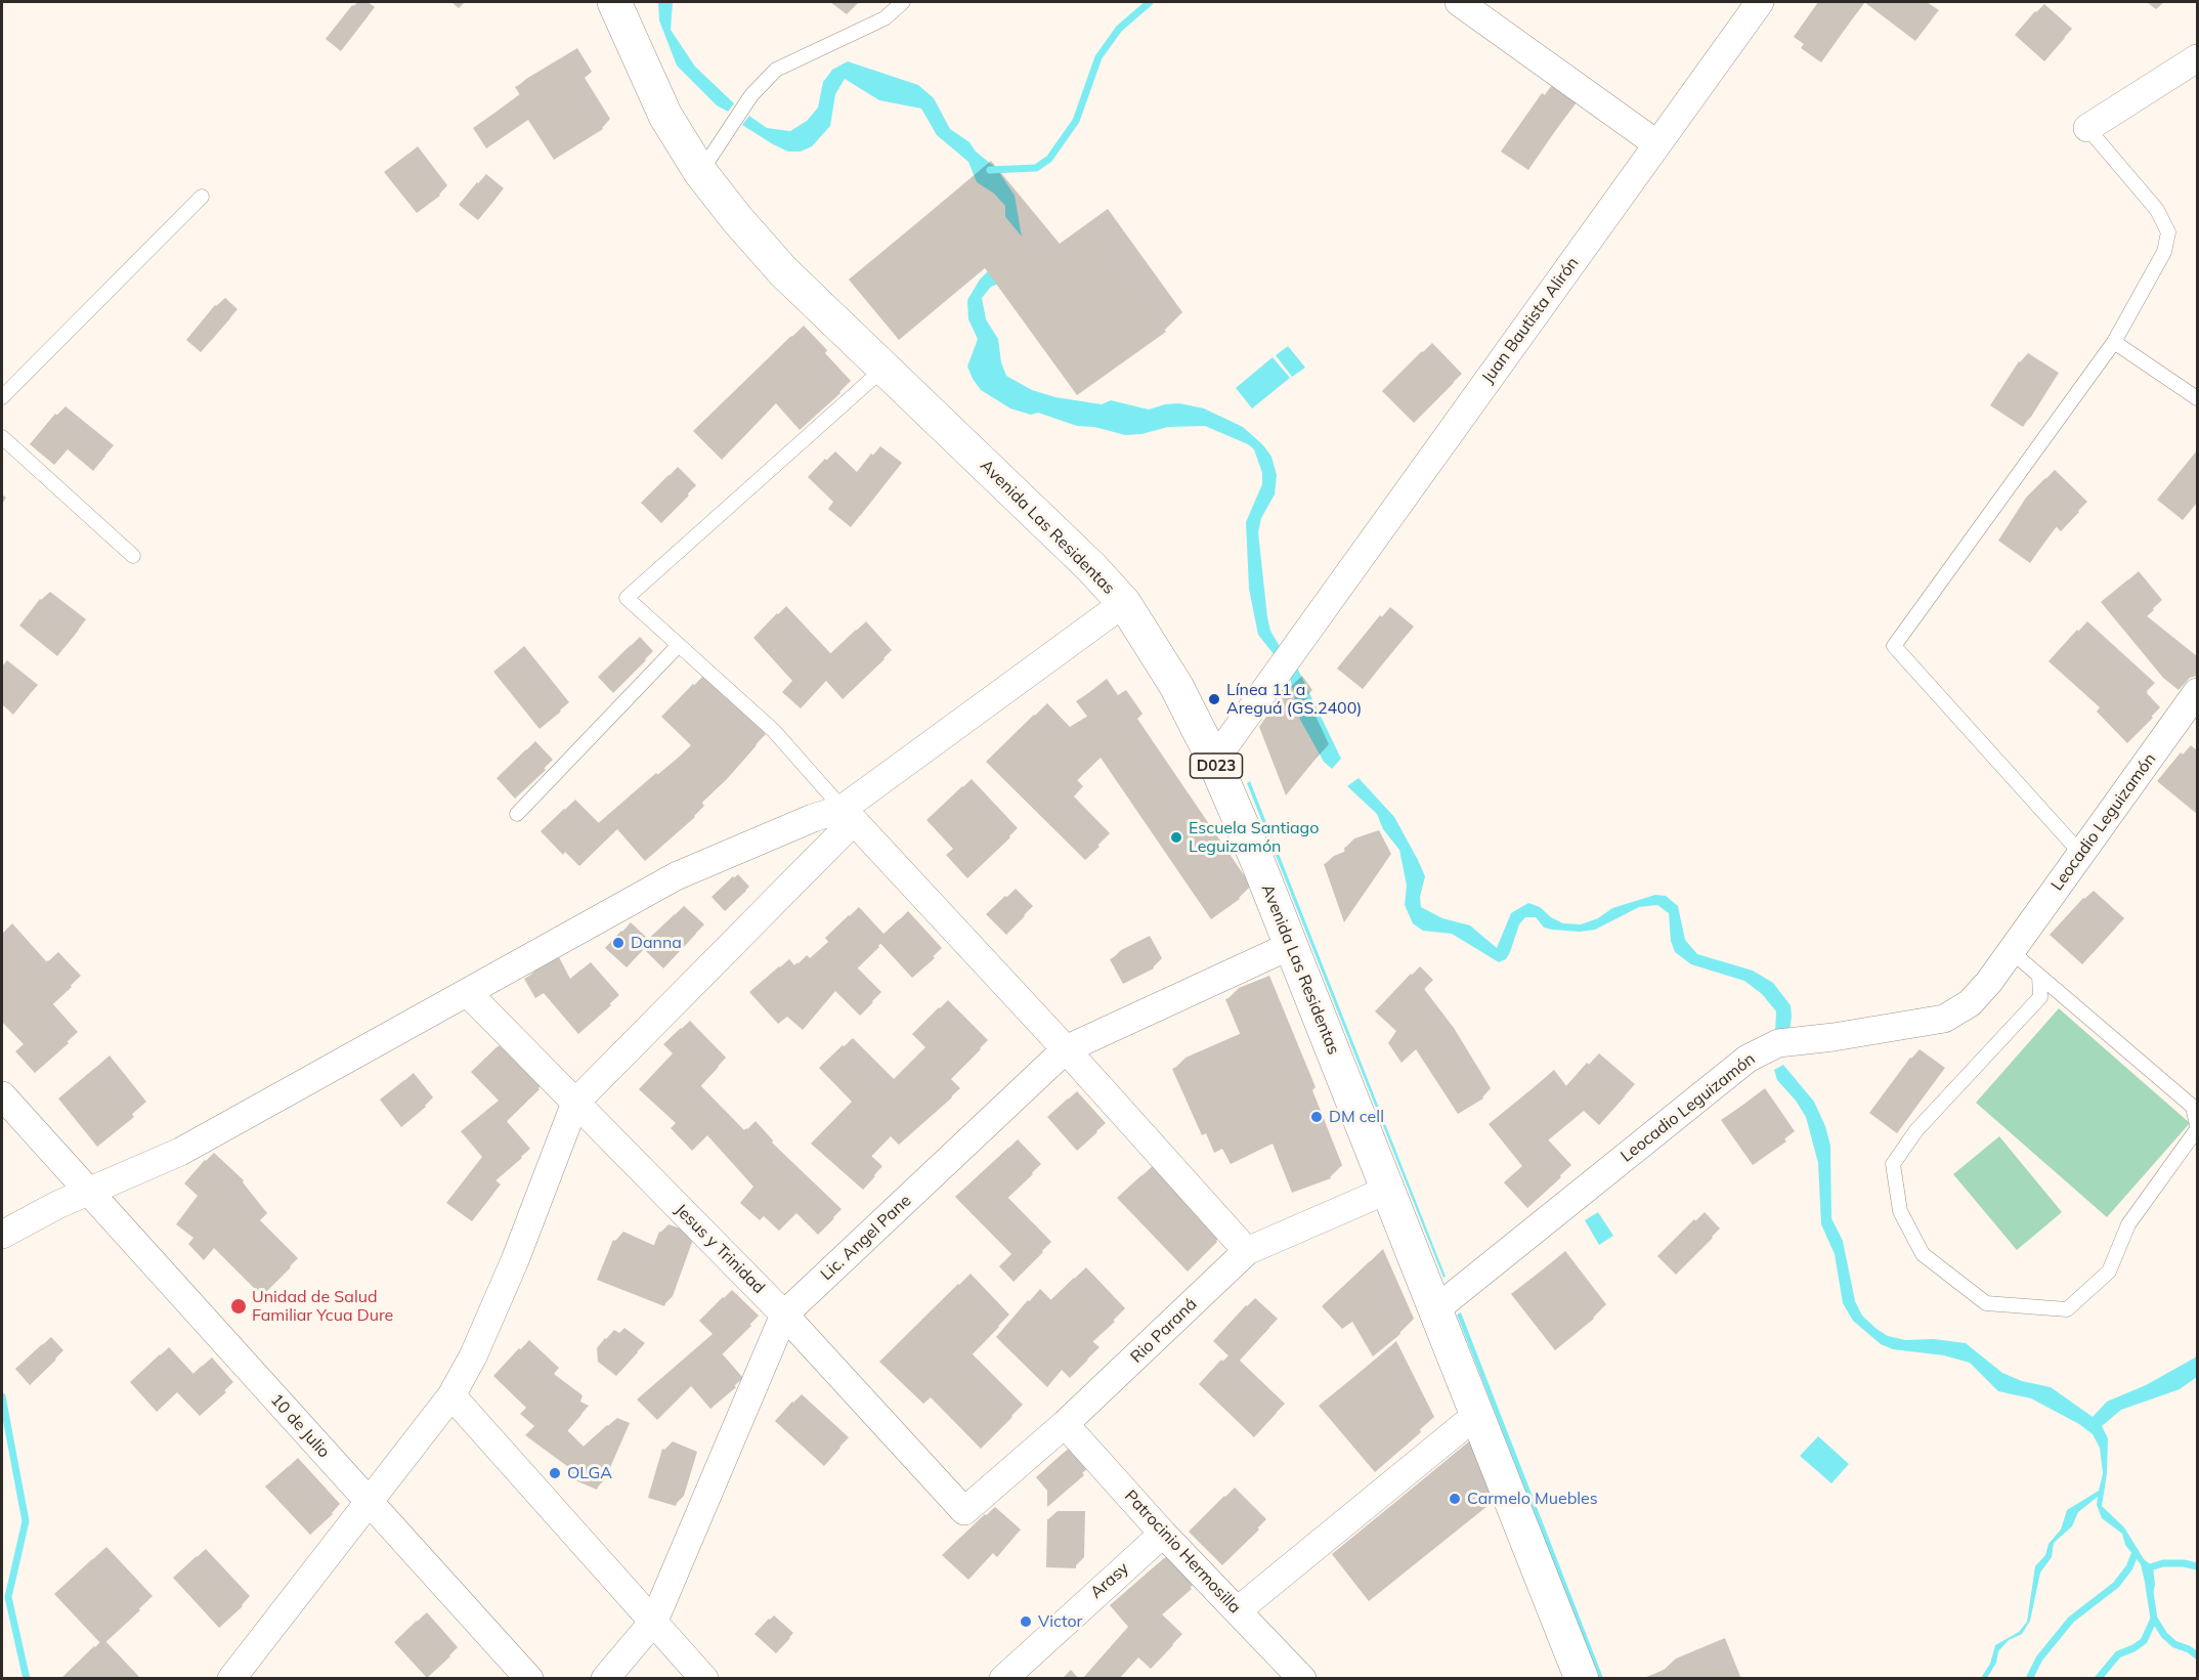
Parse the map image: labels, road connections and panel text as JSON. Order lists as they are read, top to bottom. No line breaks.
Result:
{"streets":{"main road":["Avenida Las Residentas","D023"],"street":["Juan Bautista Alirón","Leocadio Leguizamón","Lic. Angel Pane","Jesus y Trinidad","Rio Paraná","10 de Julio","Patrocinio Hermosilla","Arasy"]},"crossings":[["Juan Bautista Alirón","Avenida Las Residentas"],["Avenida Las Residentas","Leocadio Leguizamón"],["Avenida Las Residentas","Lic. Angel Pane"],["Avenida Las Residentas","Rio Paraná"],["Lic. Angel Pane","Jesus y Trinidad"],["Jesus y Trinidad","Rio Paraná"],["Rio Paraná","Patrocinio Hermosilla"],["Patrocinio Hermosilla","Arasy"]],"places":["Línea 11 a Areguá (GS.2400)","Escuela Santiago Leguizamón","Danna","DM cell","Unidad de Salud Familiar Ycua Dure","OLGA","Carmelo Muebles","Victor"]}
